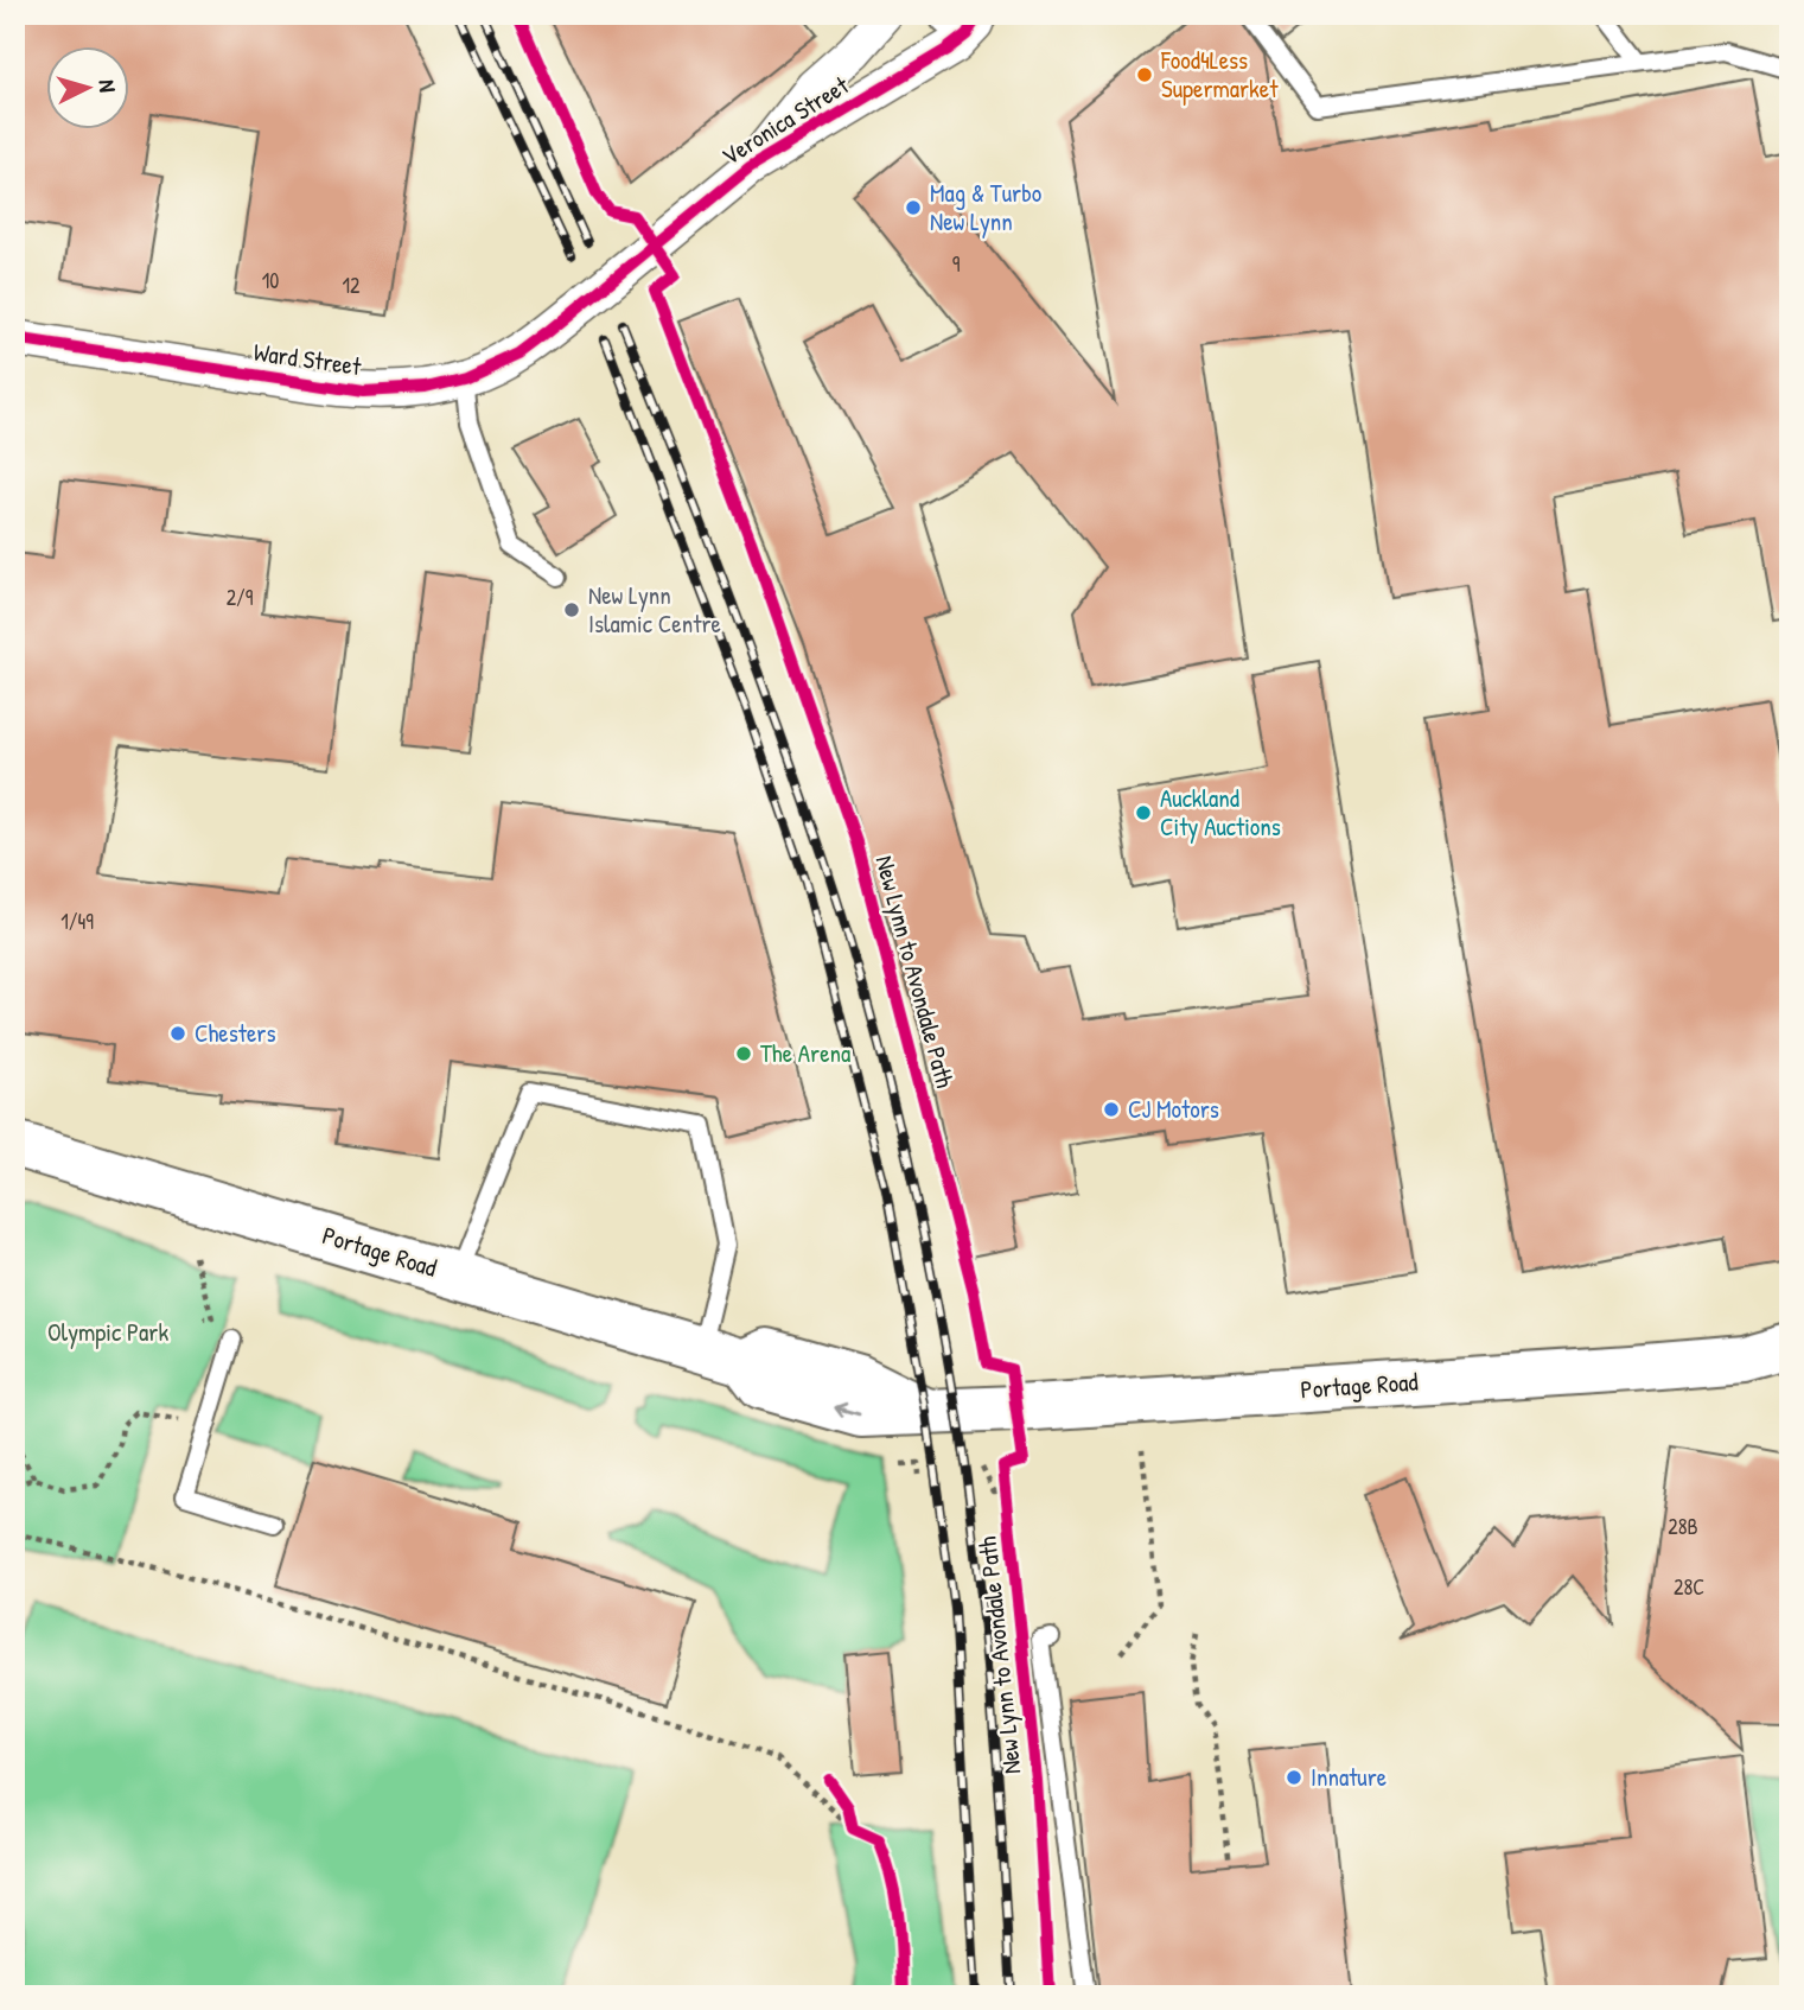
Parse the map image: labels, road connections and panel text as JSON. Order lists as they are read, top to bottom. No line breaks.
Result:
{"streets":{"main road":["Portage Road"],"street":["Veronica Street","Ward Street"],"cycle path":["New Lynn to Avondale Path"]},"crossings":[["Veronica Street","Ward Street"]],"parks":["Olympic Park"],"places":["Food4Less Supermarket","Mag & Turbo New Lynn","New Lynn Islamic Centre","Auckland City Auctions","Chesters","The Arena","CJ Motors","Innature"],"house_numbers":["9","10","12","2/9","1/49","28B","28C"],"north":"right"}
